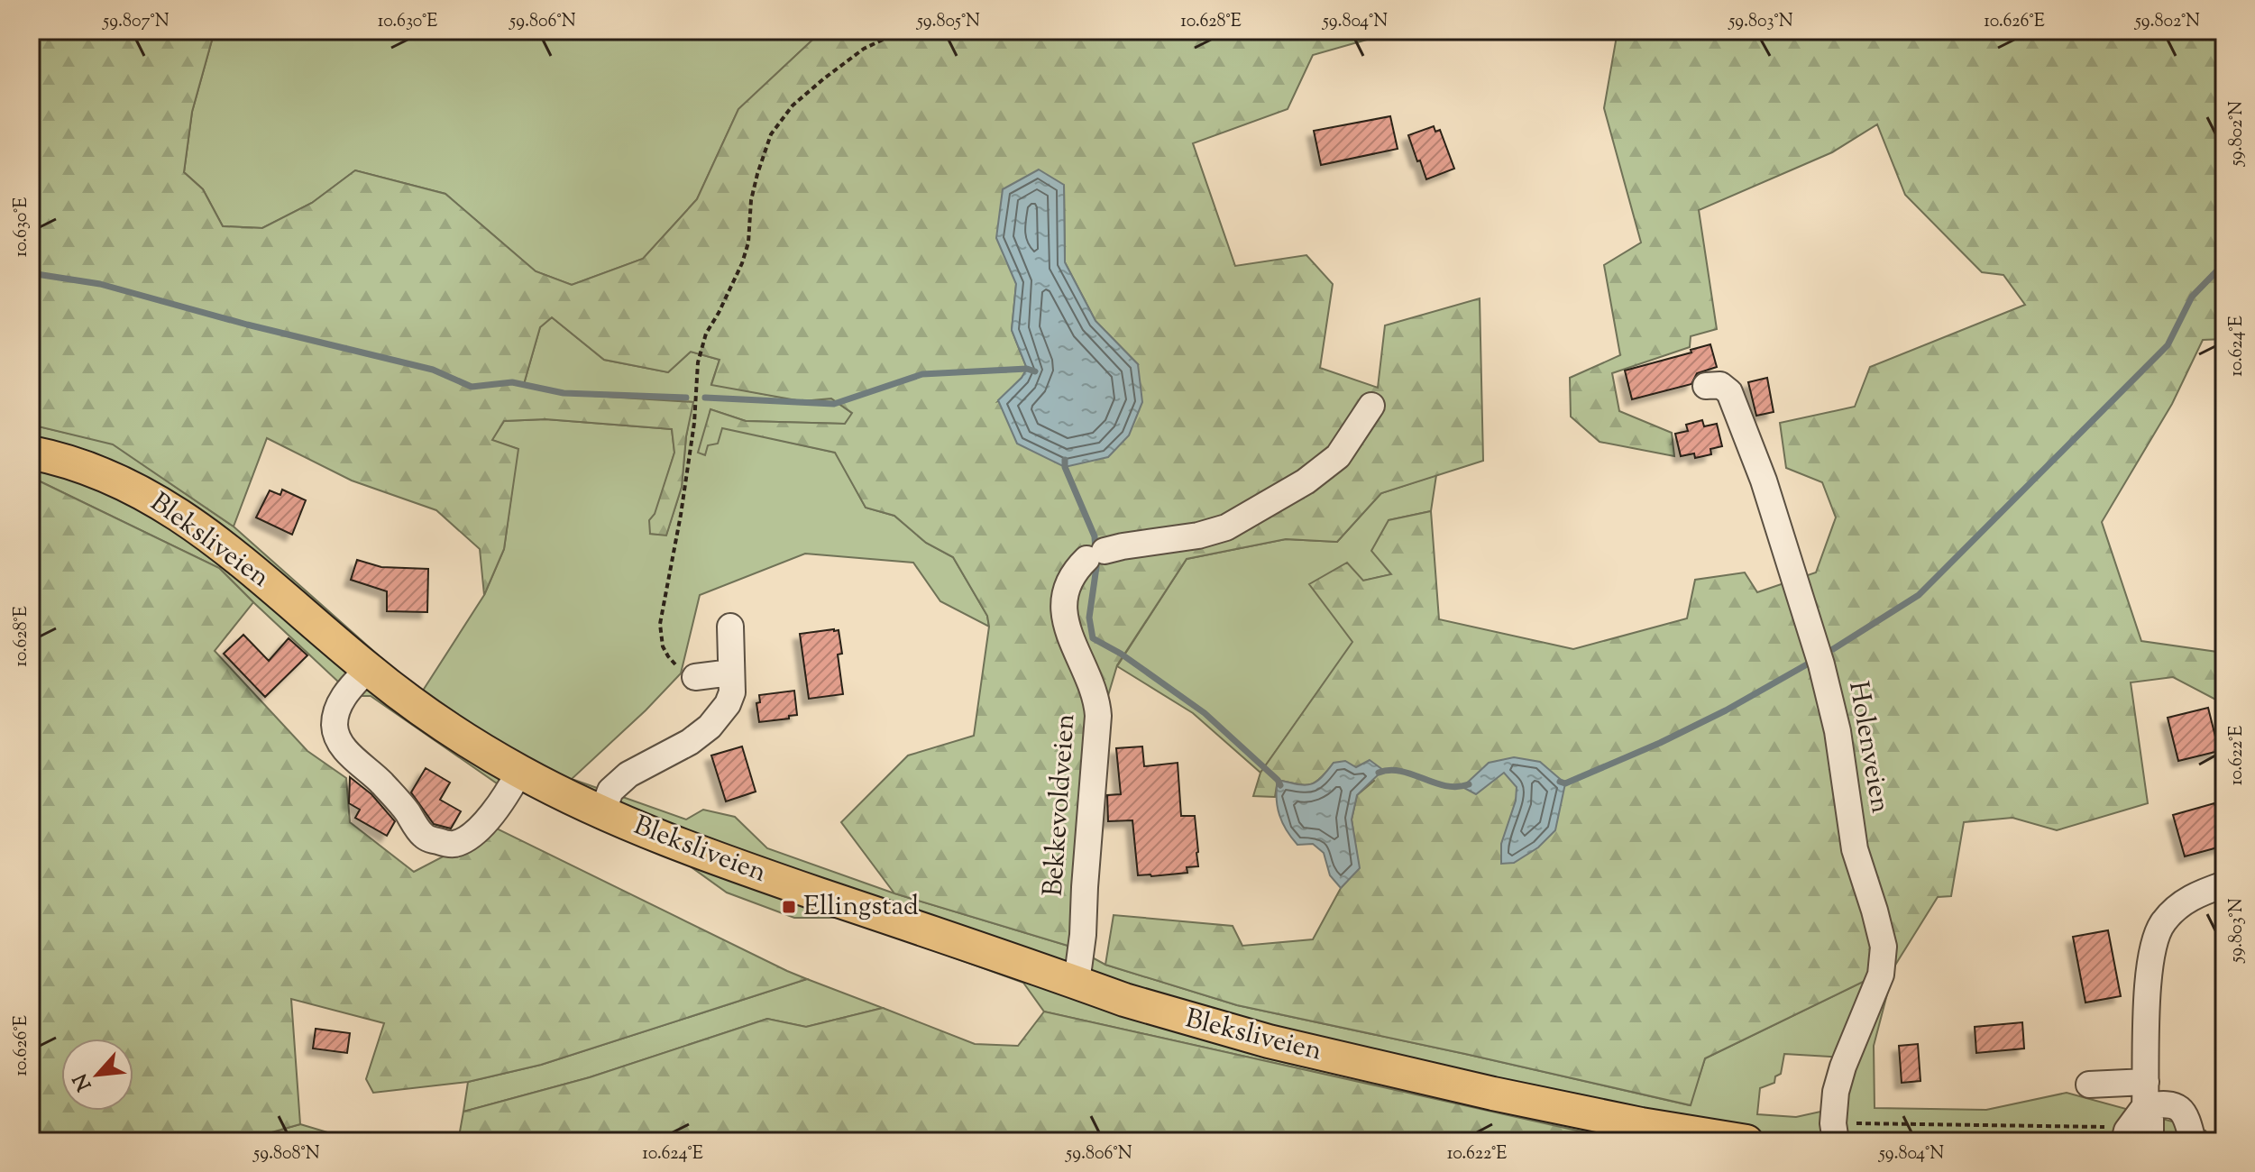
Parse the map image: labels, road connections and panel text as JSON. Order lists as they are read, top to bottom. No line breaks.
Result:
{"streets":{"main road":["Bleksliveien"],"street":["Holenveien","Bekkevoldveien"]},"crossings":[["Bleksliveien","Bekkevoldveien"]],"places":{"transit":["Ellingstad"]},"north":"bottom left","coordinates":["59.807°N","10.630°E","59.806°N","59.805°N","10.628°E","59.804°N","59.803°N","10.626°E","59.802°N","10.624°E","10.622°E","59.808°N"]}
